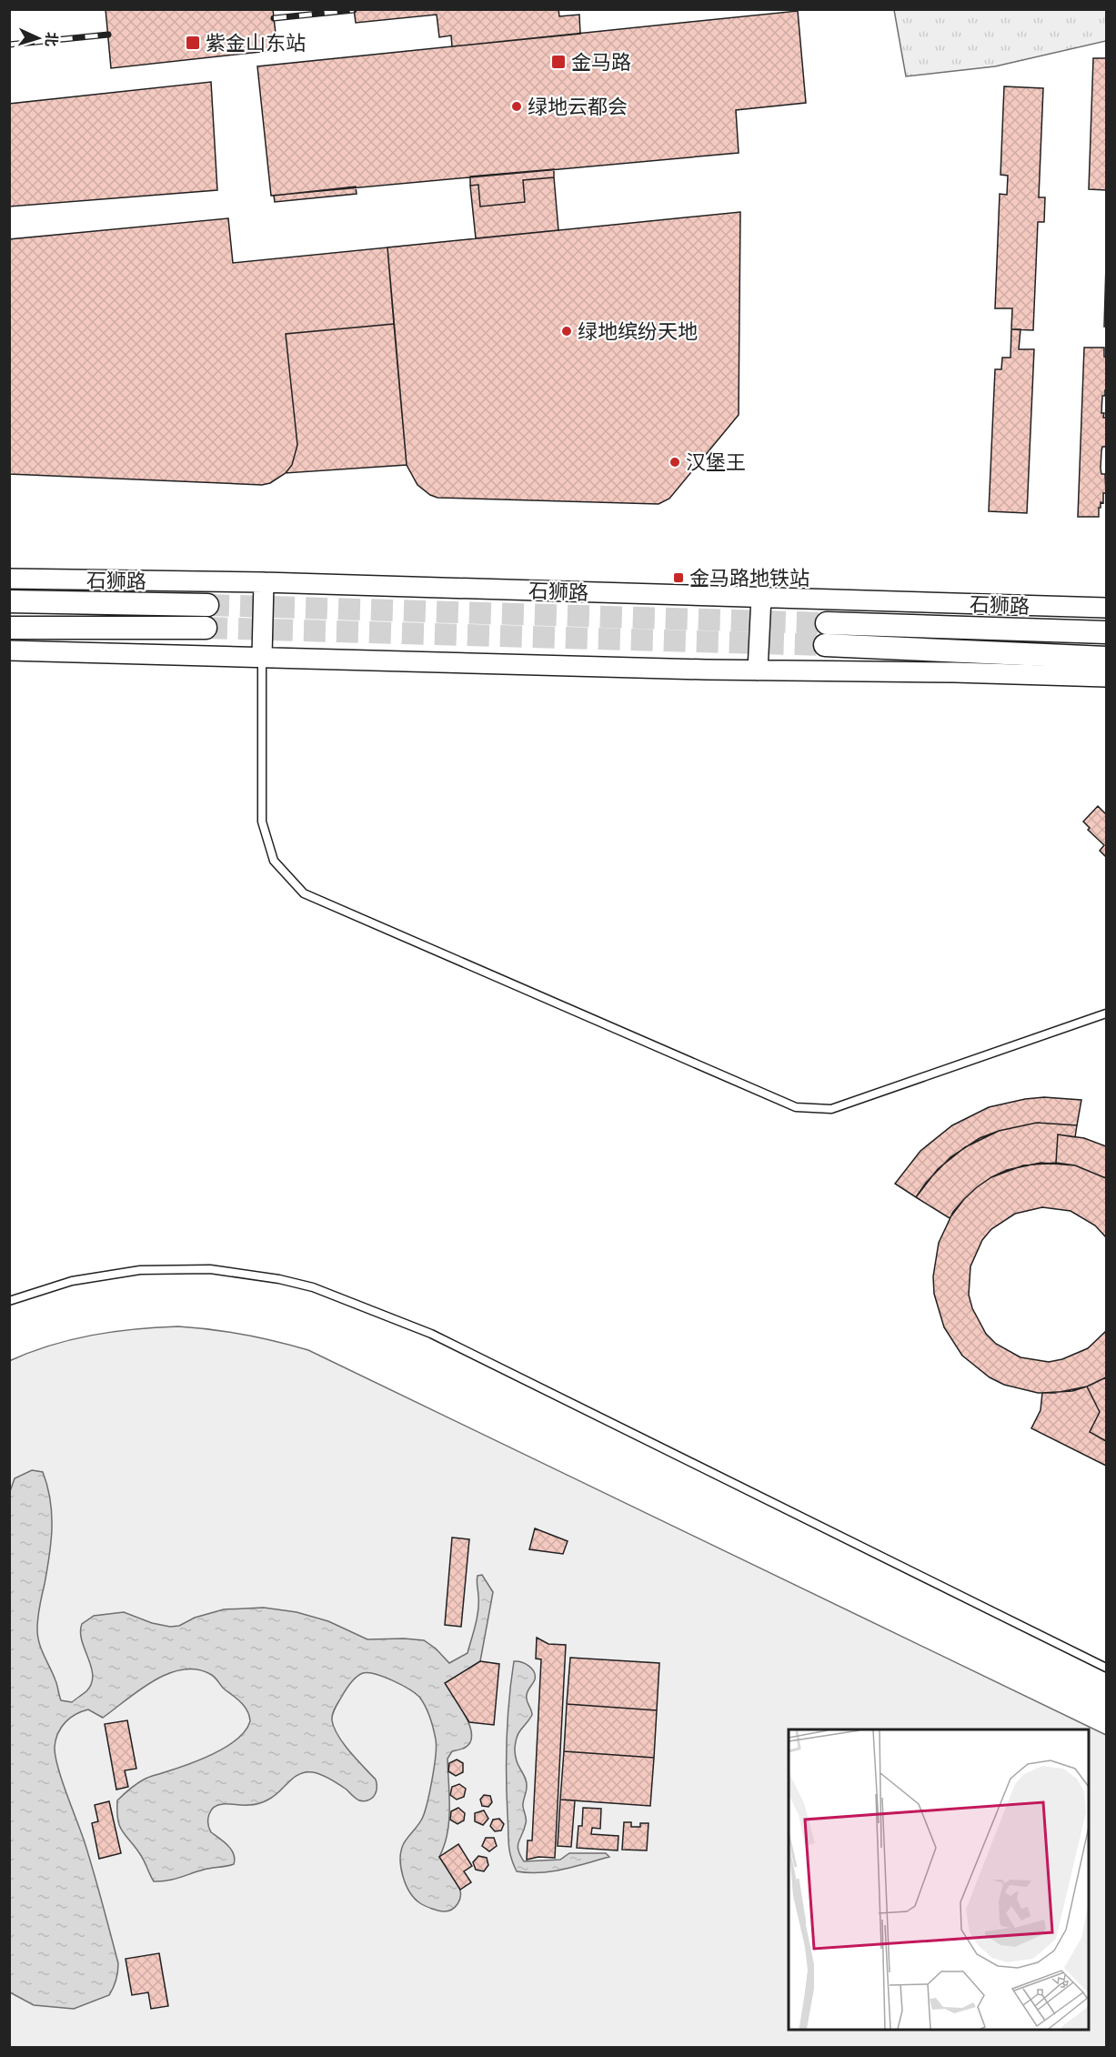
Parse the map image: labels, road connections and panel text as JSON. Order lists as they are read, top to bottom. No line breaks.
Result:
{"streets":{"main road":["石狮路"]},"places":{"transit":["紫金山东站","金马路","金马路地铁站"],"other":["绿地云都会","绿地缤纷天地","汉堡王"]},"north":"right"}
